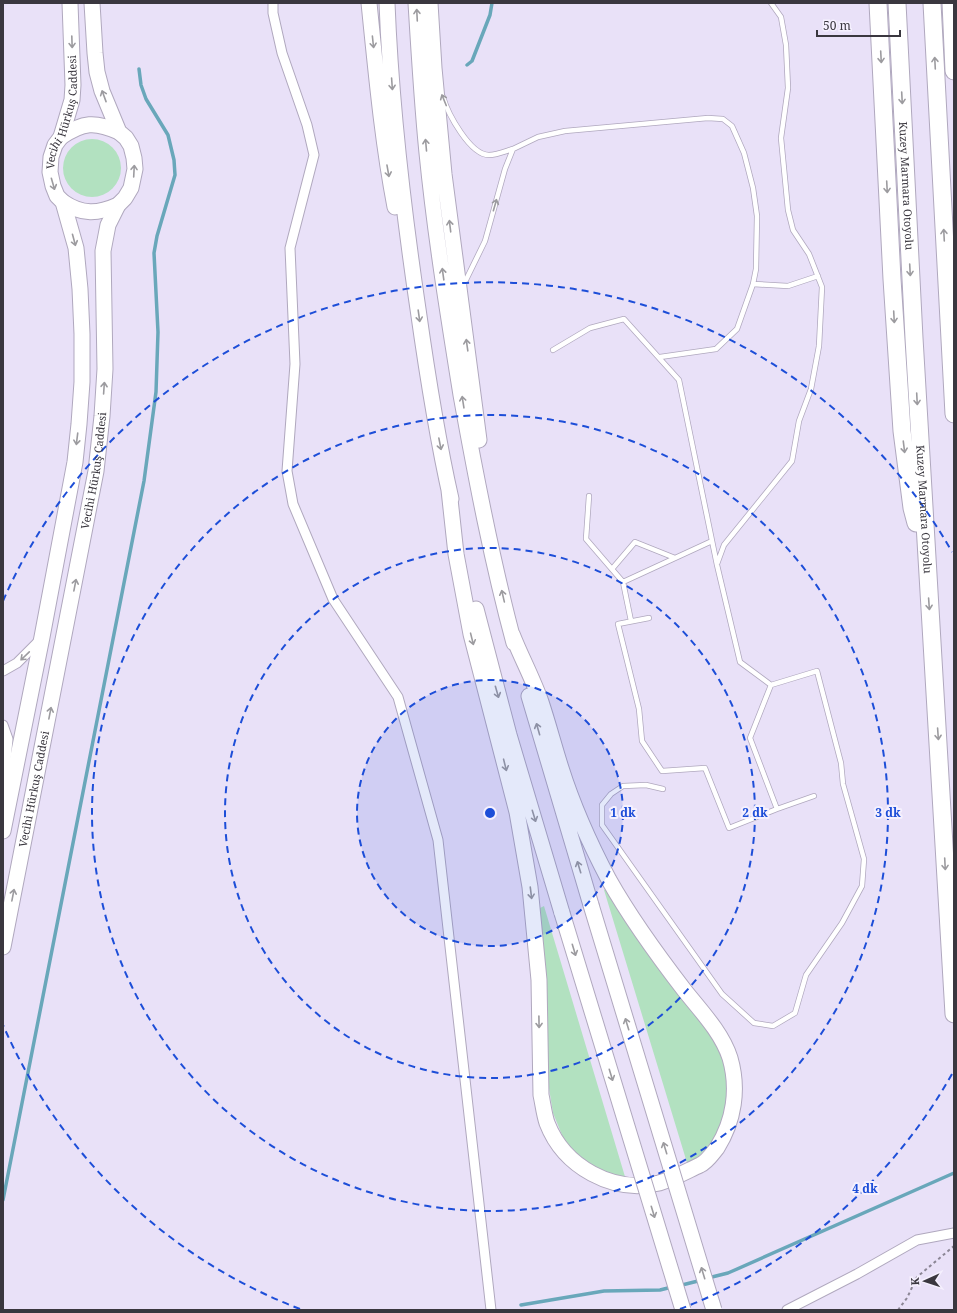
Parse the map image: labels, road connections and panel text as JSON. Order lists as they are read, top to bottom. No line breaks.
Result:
{"streets":{"highway":["Kuzey Marmara Otoyolu"],"main road":["Vecihi Hürkuş Caddesi"]},"scale_bar":"50 m","north":"left","rings":["1 dk","2 dk","3 dk","4 dk"]}
